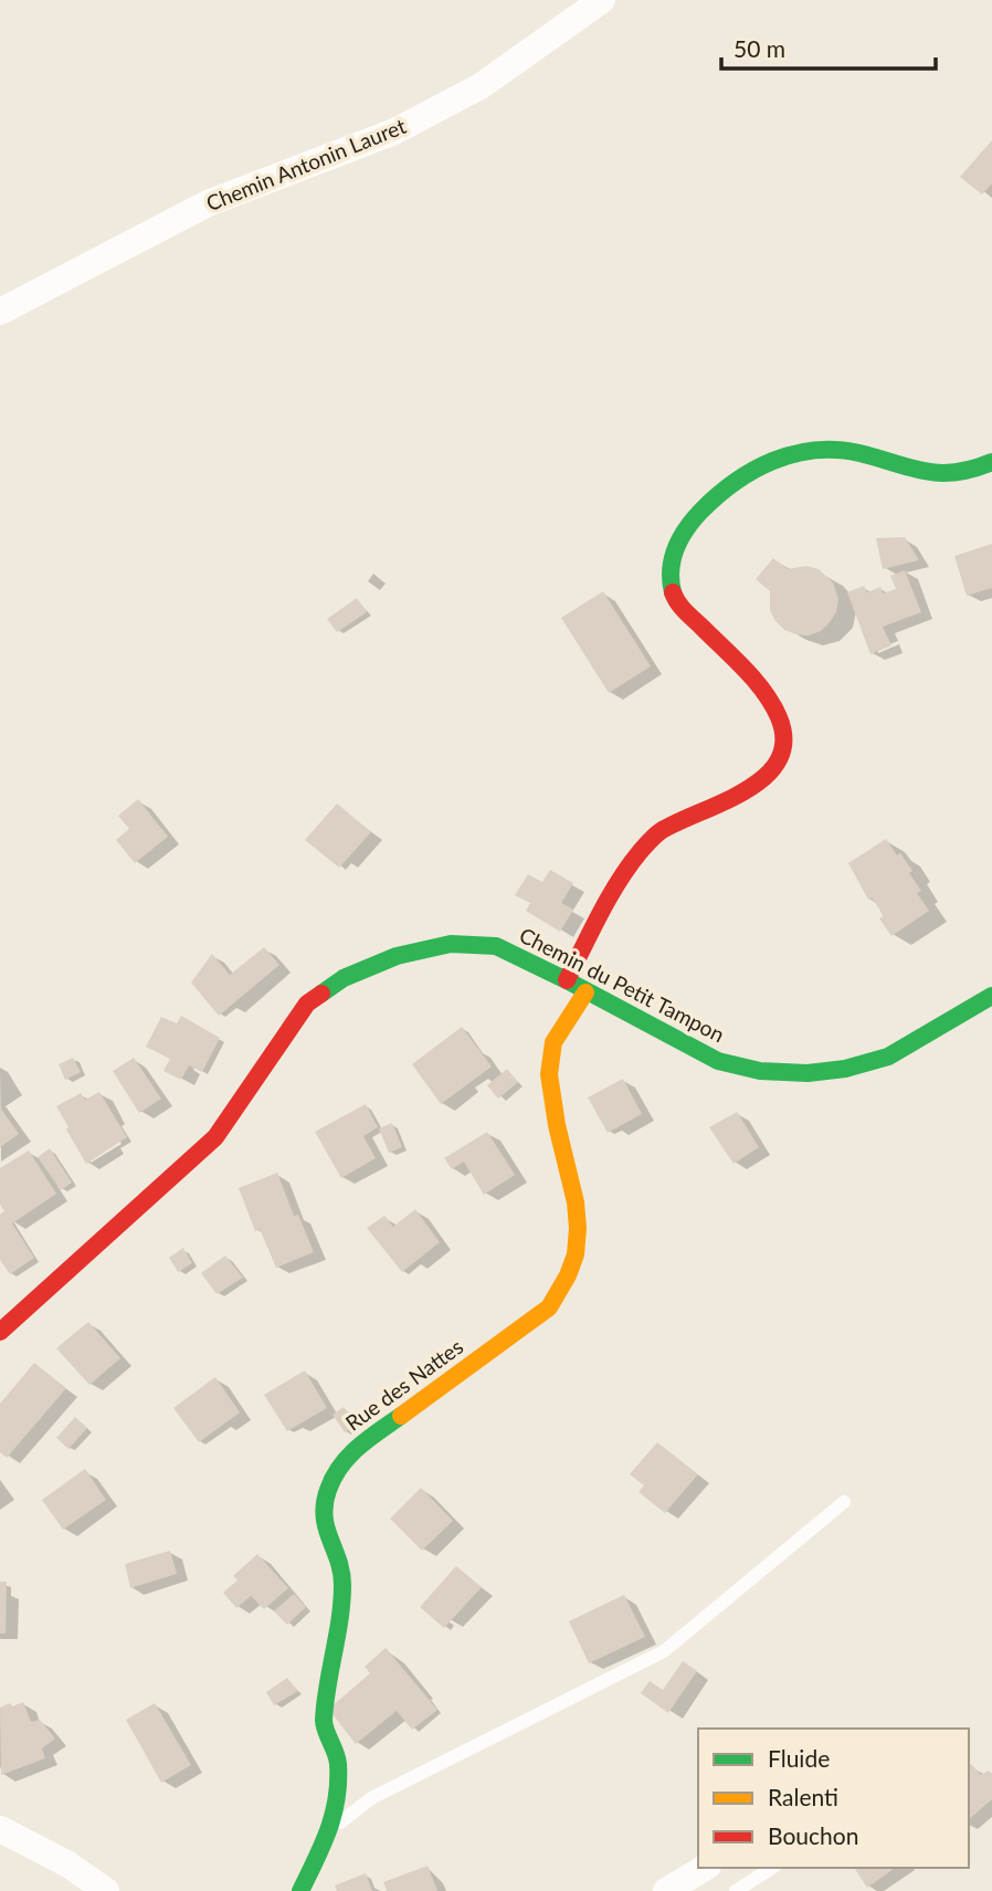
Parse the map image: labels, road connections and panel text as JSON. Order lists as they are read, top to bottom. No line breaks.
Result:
{"streets":{"street":["Chemin Antonin Lauret","Chemin du Petit Tampon","Rue des Nattes"]},"crossings":[["Chemin du Petit Tampon","Rue des Nattes"]],"legend":["Fluide","Ralenti","Bouchon"],"scale_bar":"50 m"}
